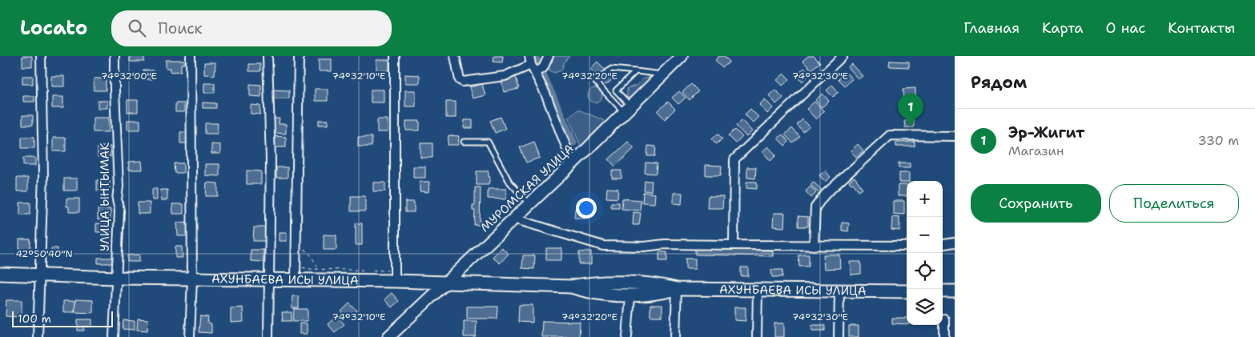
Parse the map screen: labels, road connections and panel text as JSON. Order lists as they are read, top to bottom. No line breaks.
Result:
{"streets":{"main road":["МУРОМСКАЯ УЛИЦА","АХУНБАЕВА ИСЫ УЛИЦА"],"street":["УЛИЦА ЫНТЫМАК"]},"crossings":[["МУРОМСКАЯ УЛИЦА","АХУНБАЕВА ИСЫ УЛИЦА"],["УЛИЦА ЫНТЫМАК","АХУНБАЕВА ИСЫ УЛИЦА"]],"scale_bar":"100 m","page":{"header":"Locato","search":"Поиск","nav":["Главная","Карта","О нас","Контакты"],"heading":"Рядом","pins":"1","list":[{"mark":"1","name":"Эр-Жигит","note":"Магазин","value":"330 m"}],"buttons":["Сохранить","Поделиться"],"map_buttons":["+","−"],"scale":"100 m"},"coordinates":["74°32'00\"E","74°32'10\"E","74°32'20\"E","74°32'30\"E","42°50'40\"N"]}
